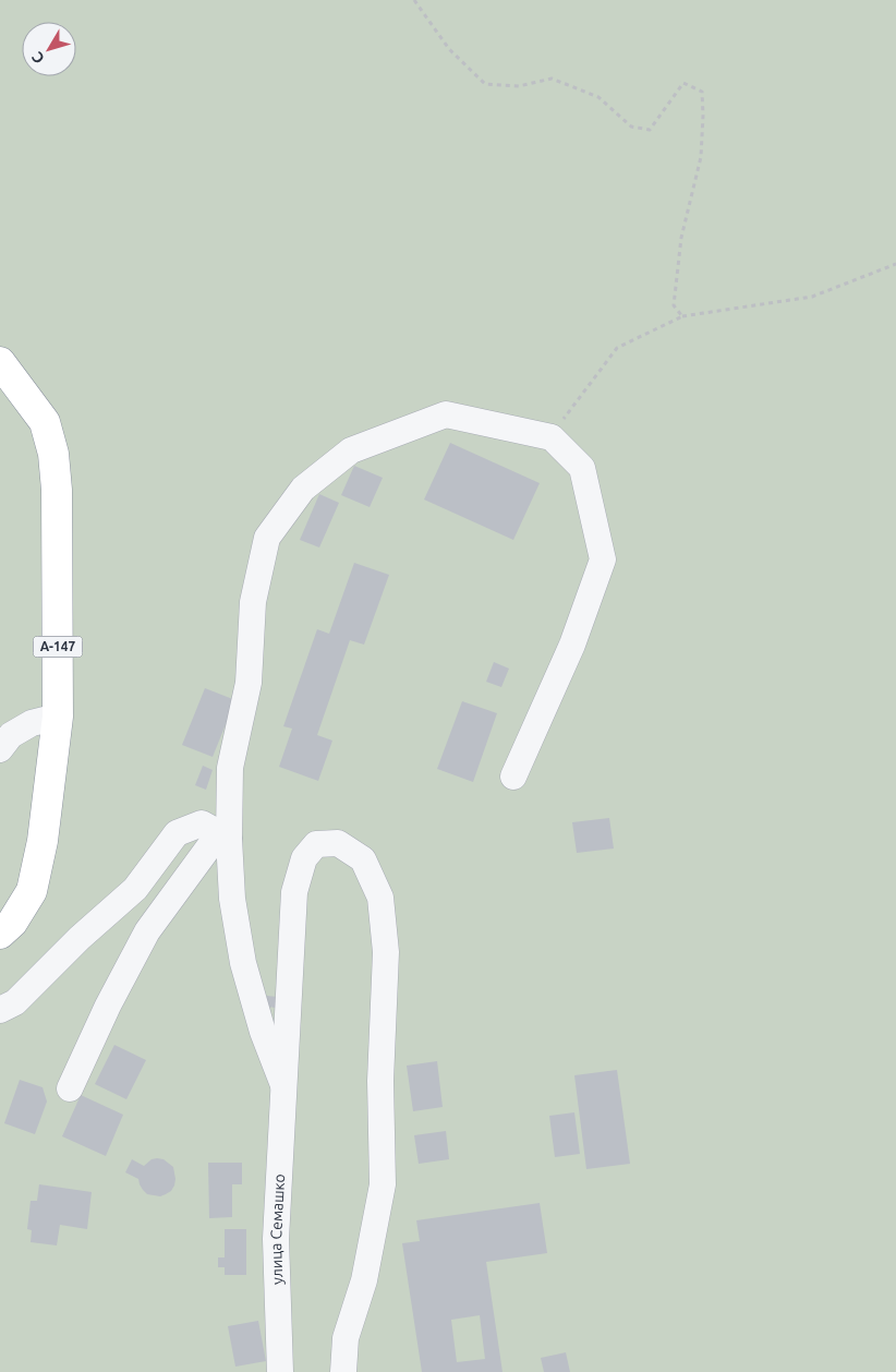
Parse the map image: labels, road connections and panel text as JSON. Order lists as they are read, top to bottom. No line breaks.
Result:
{"streets":{"highway":["А-147"],"street":["улица Семашко"]},"north":"bottom left"}
